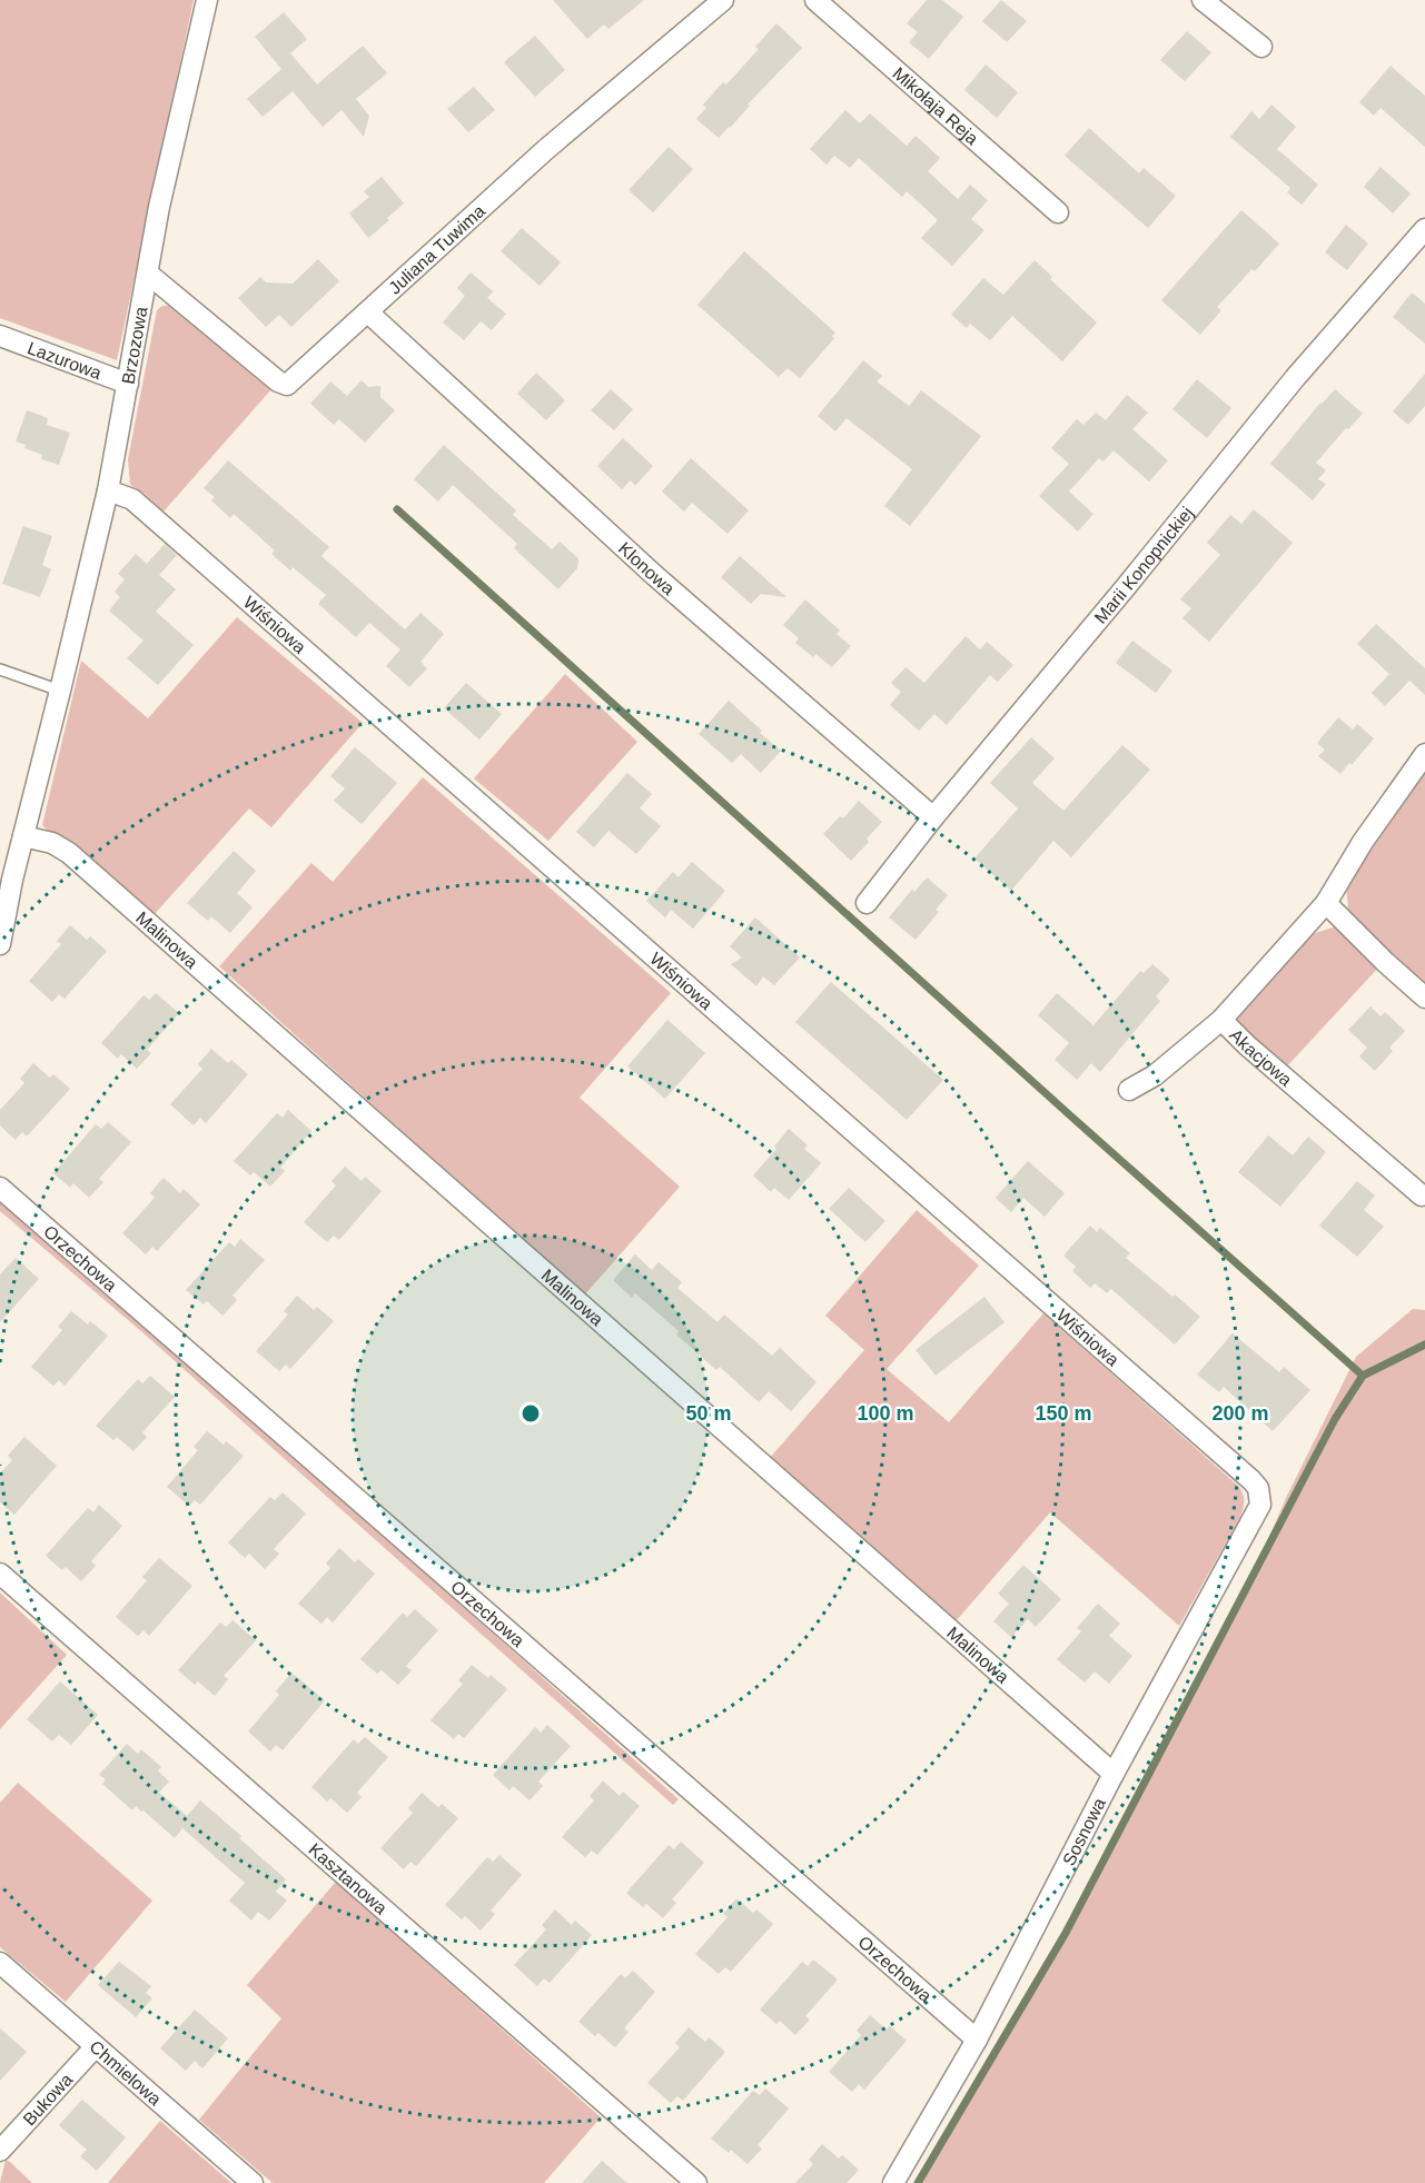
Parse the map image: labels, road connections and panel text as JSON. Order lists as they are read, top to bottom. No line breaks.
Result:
{"streets":{"street":["Mikołaja Reja","Juliana Tuwima","Brzozowa","Lazurowa","Marii Konopnickiej","Klonowa","Wiśniowa","Malinowa","Akacjowa","Orzechowa","Sosnowa","Kasztanowa","Chmielowa","Bukowa"]},"crossings":[["Juliana Tuwima","Brzozowa"],["Juliana Tuwima","Klonowa"],["Brzozowa","Lazurowa"],["Brzozowa","Wiśniowa"],["Brzozowa","Malinowa"],["Marii Konopnickiej","Klonowa"],["Wiśniowa","Sosnowa"],["Malinowa","Sosnowa"],["Orzechowa","Sosnowa"],["Chmielowa","Bukowa"]],"rings":["50 m","100 m","150 m","200 m"]}
